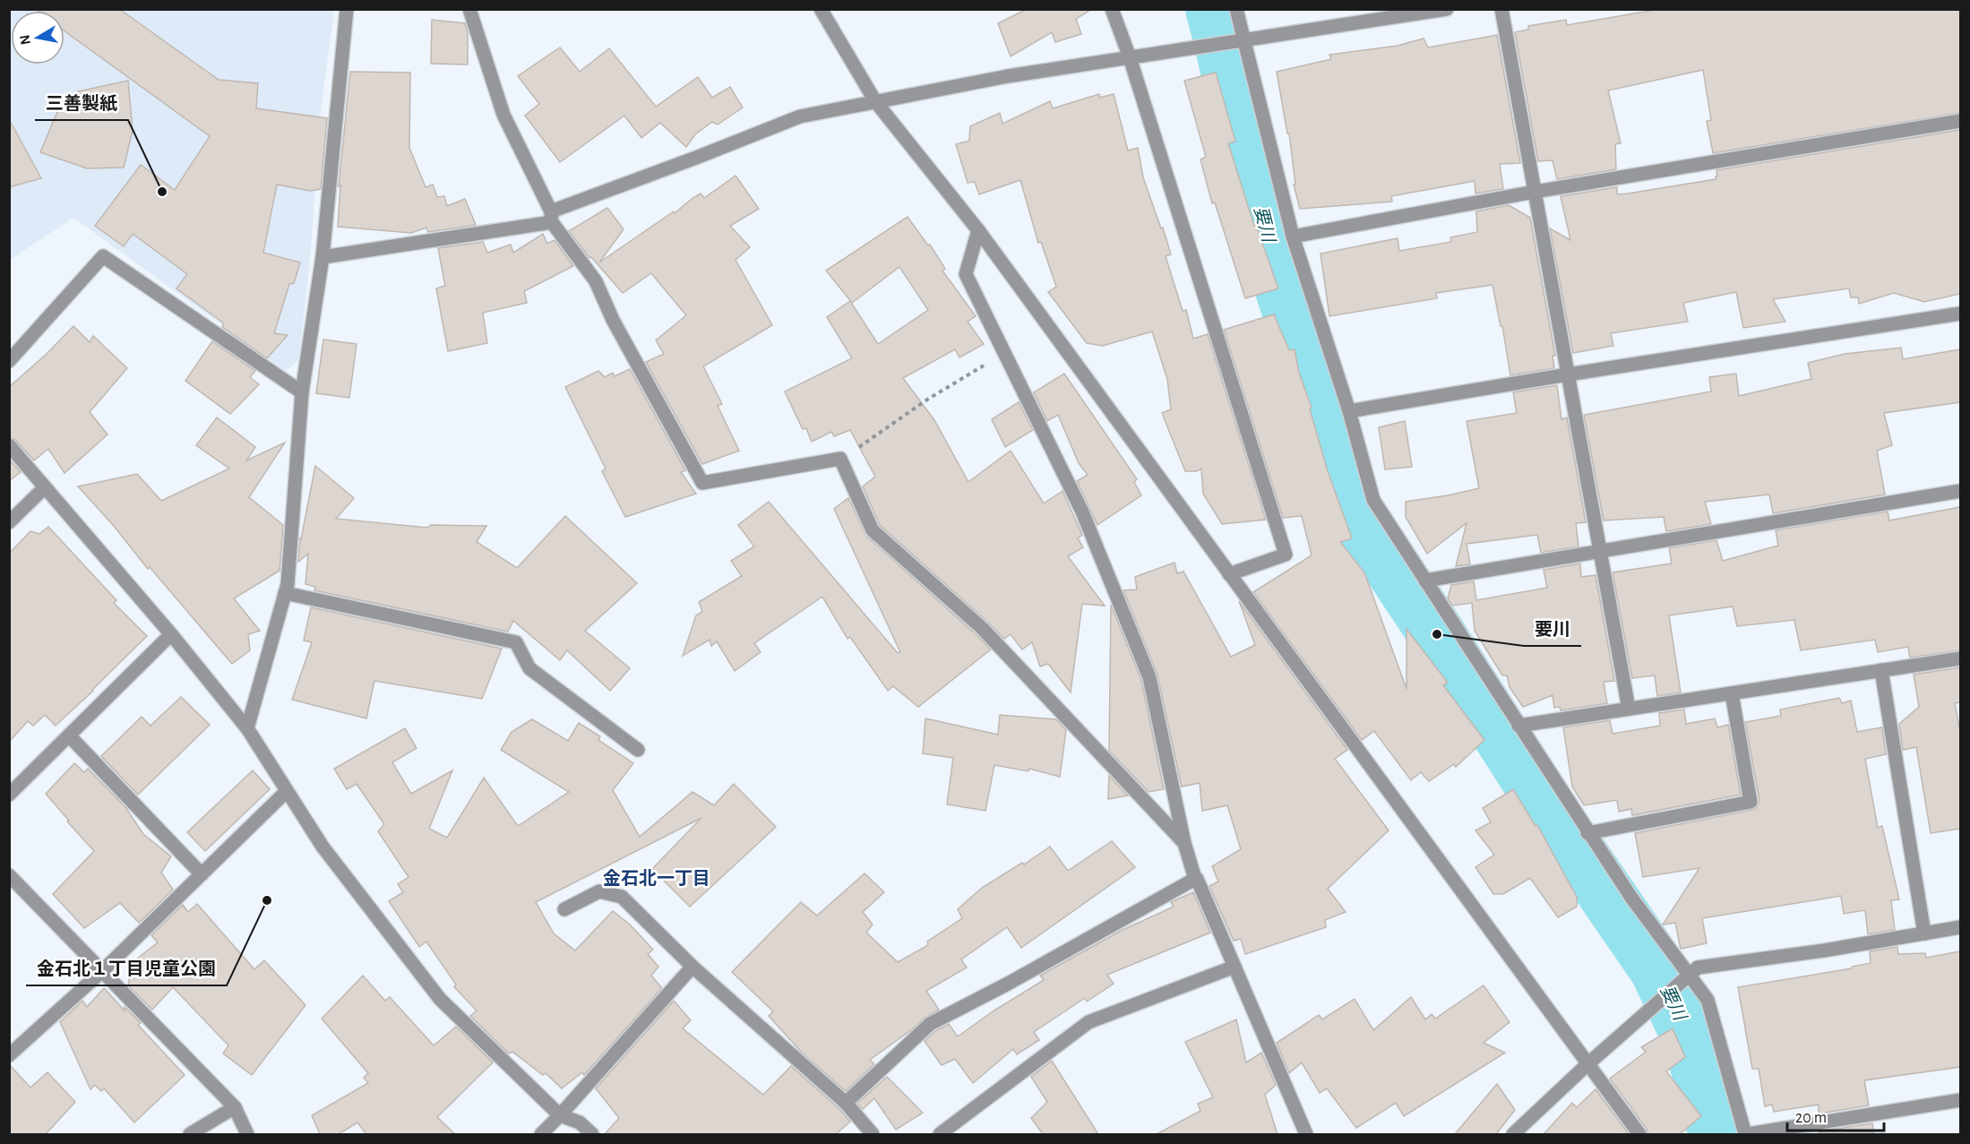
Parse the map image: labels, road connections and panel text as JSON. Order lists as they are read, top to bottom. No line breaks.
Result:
{"districts":["金石北一丁目"],"water":["要川"],"places":["三善製紙","要川","金石北１丁目児童公園"],"scale_bar":"20 m","north":"left"}
